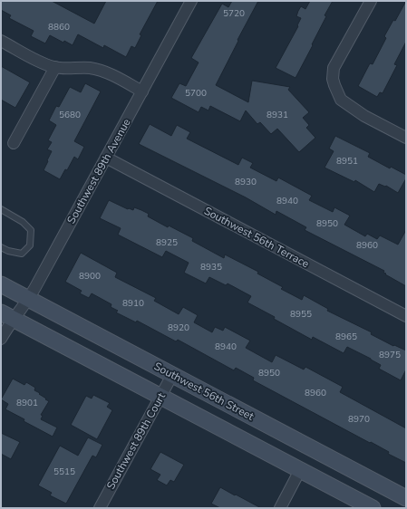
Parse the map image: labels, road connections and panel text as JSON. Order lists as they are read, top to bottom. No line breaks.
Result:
{"streets":{"main road":["Southwest 56th Street"],"street":["Southwest 89th Avenue","Southwest 56th Terrace","Southwest 89th Court"]},"crossings":[["Southwest 89th Avenue","Southwest 56th Terrace"],["Southwest 89th Avenue","Southwest 56th Street"],["Southwest 56th Street","Southwest 89th Court"]],"house_numbers":["5720","8860","5700","5680","8931","8951","8930","8940","8950","8925","8960","8935","8900","8910","8955","8920","8965","8940","8975","8950","8960","8901","8970","5515"]}
